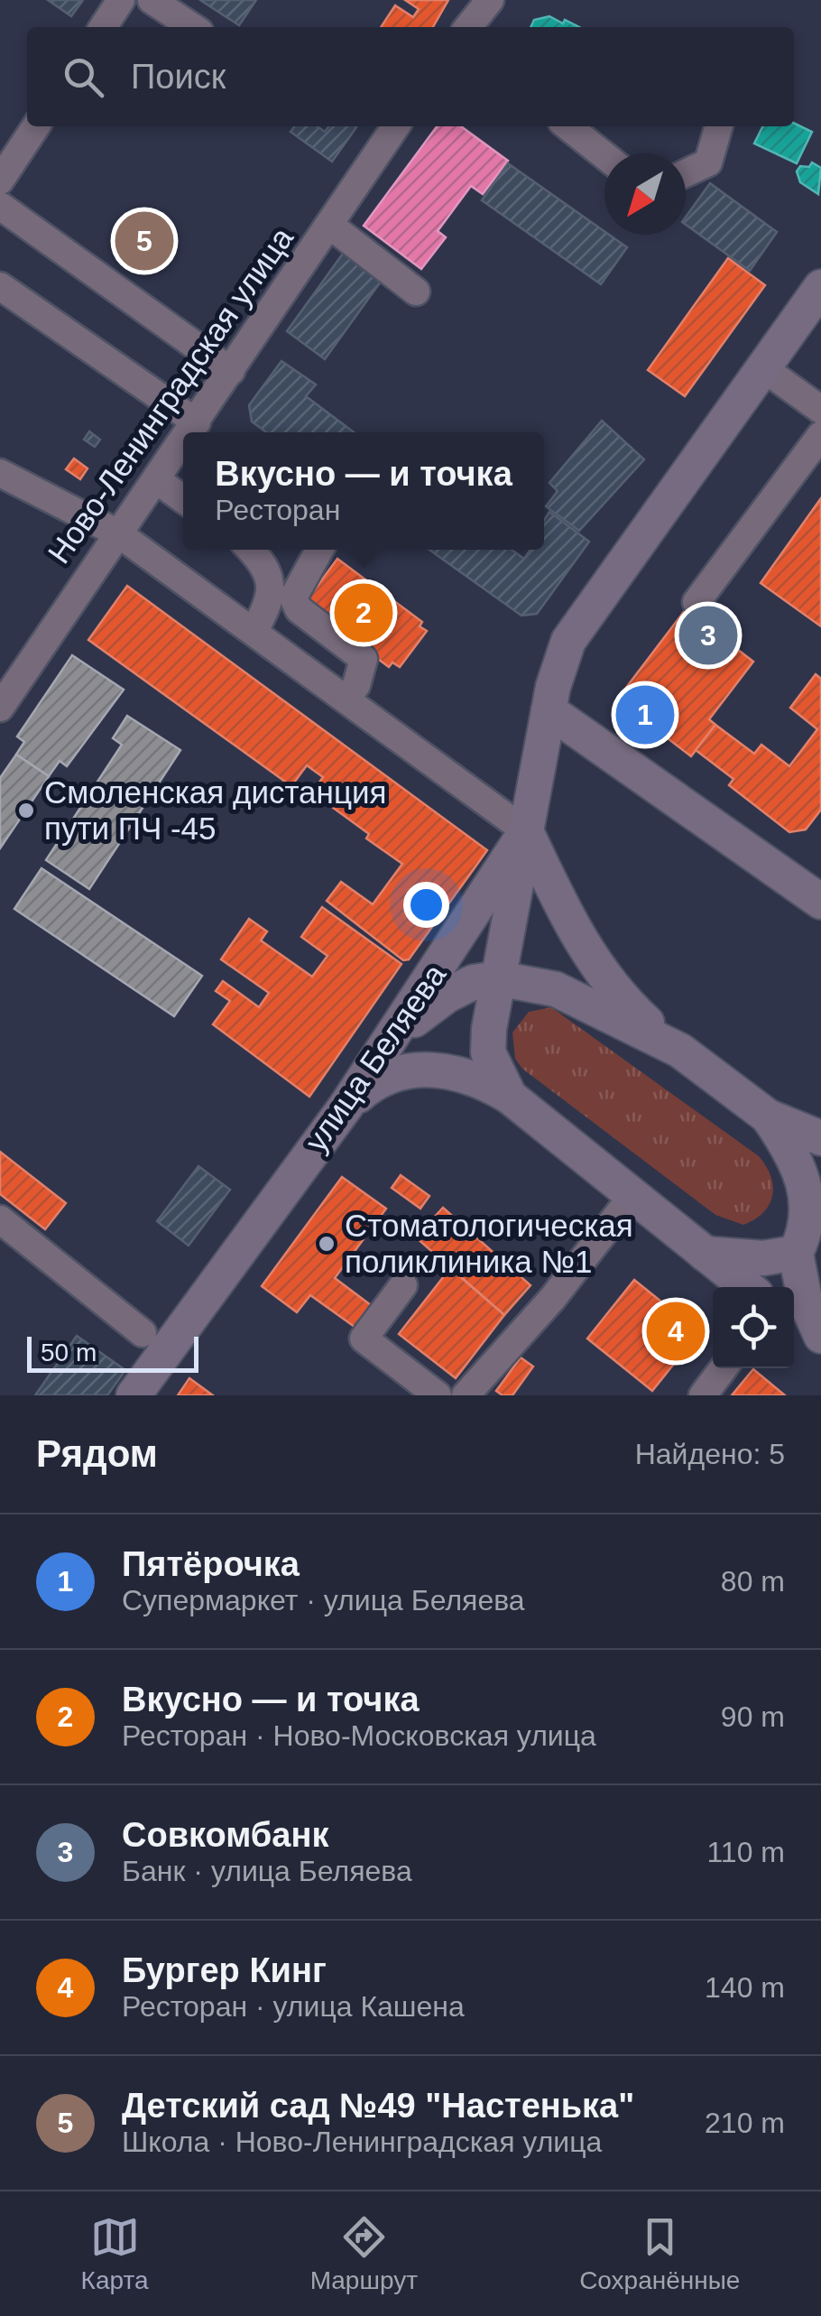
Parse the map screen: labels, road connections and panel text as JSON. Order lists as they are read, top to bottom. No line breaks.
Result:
{"streets":{"main road":["улица Беляева"],"street":["Ново-Ленинградская улица"]},"places":["Смоленская дистанция пути ПЧ -45","Стоматологическая поликлиника №1"],"scale_bar":"50 m","north":"bottom left","page":{"search":"Поиск","pins":["5","2","3","1","4"],"popup":["Вкусно — и точка","Ресторан"],"scale":"50 m","heading":["Рядом","Найдено: 5"],"list":[{"mark":"1","name":"Пятёрочка","note":"Супермаркет · улица Беляева","value":"80 m"},{"mark":"2","name":"Вкусно — и точка","note":"Ресторан · Ново-Московская улица","value":"90 m"},{"mark":"3","name":"Совкомбанк","note":"Банк · улица Беляева","value":"110 m"},{"mark":"4","name":"Бургер Кинг","note":"Ресторан · улица Кашена","value":"140 m"},{"mark":"5","name":"Детский сад №49 \"Настенька\"","note":"Школа · Ново-Ленинградская улица","value":"210 m"}],"nav":["Карта","Маршрут","Сохранённые"]}}
